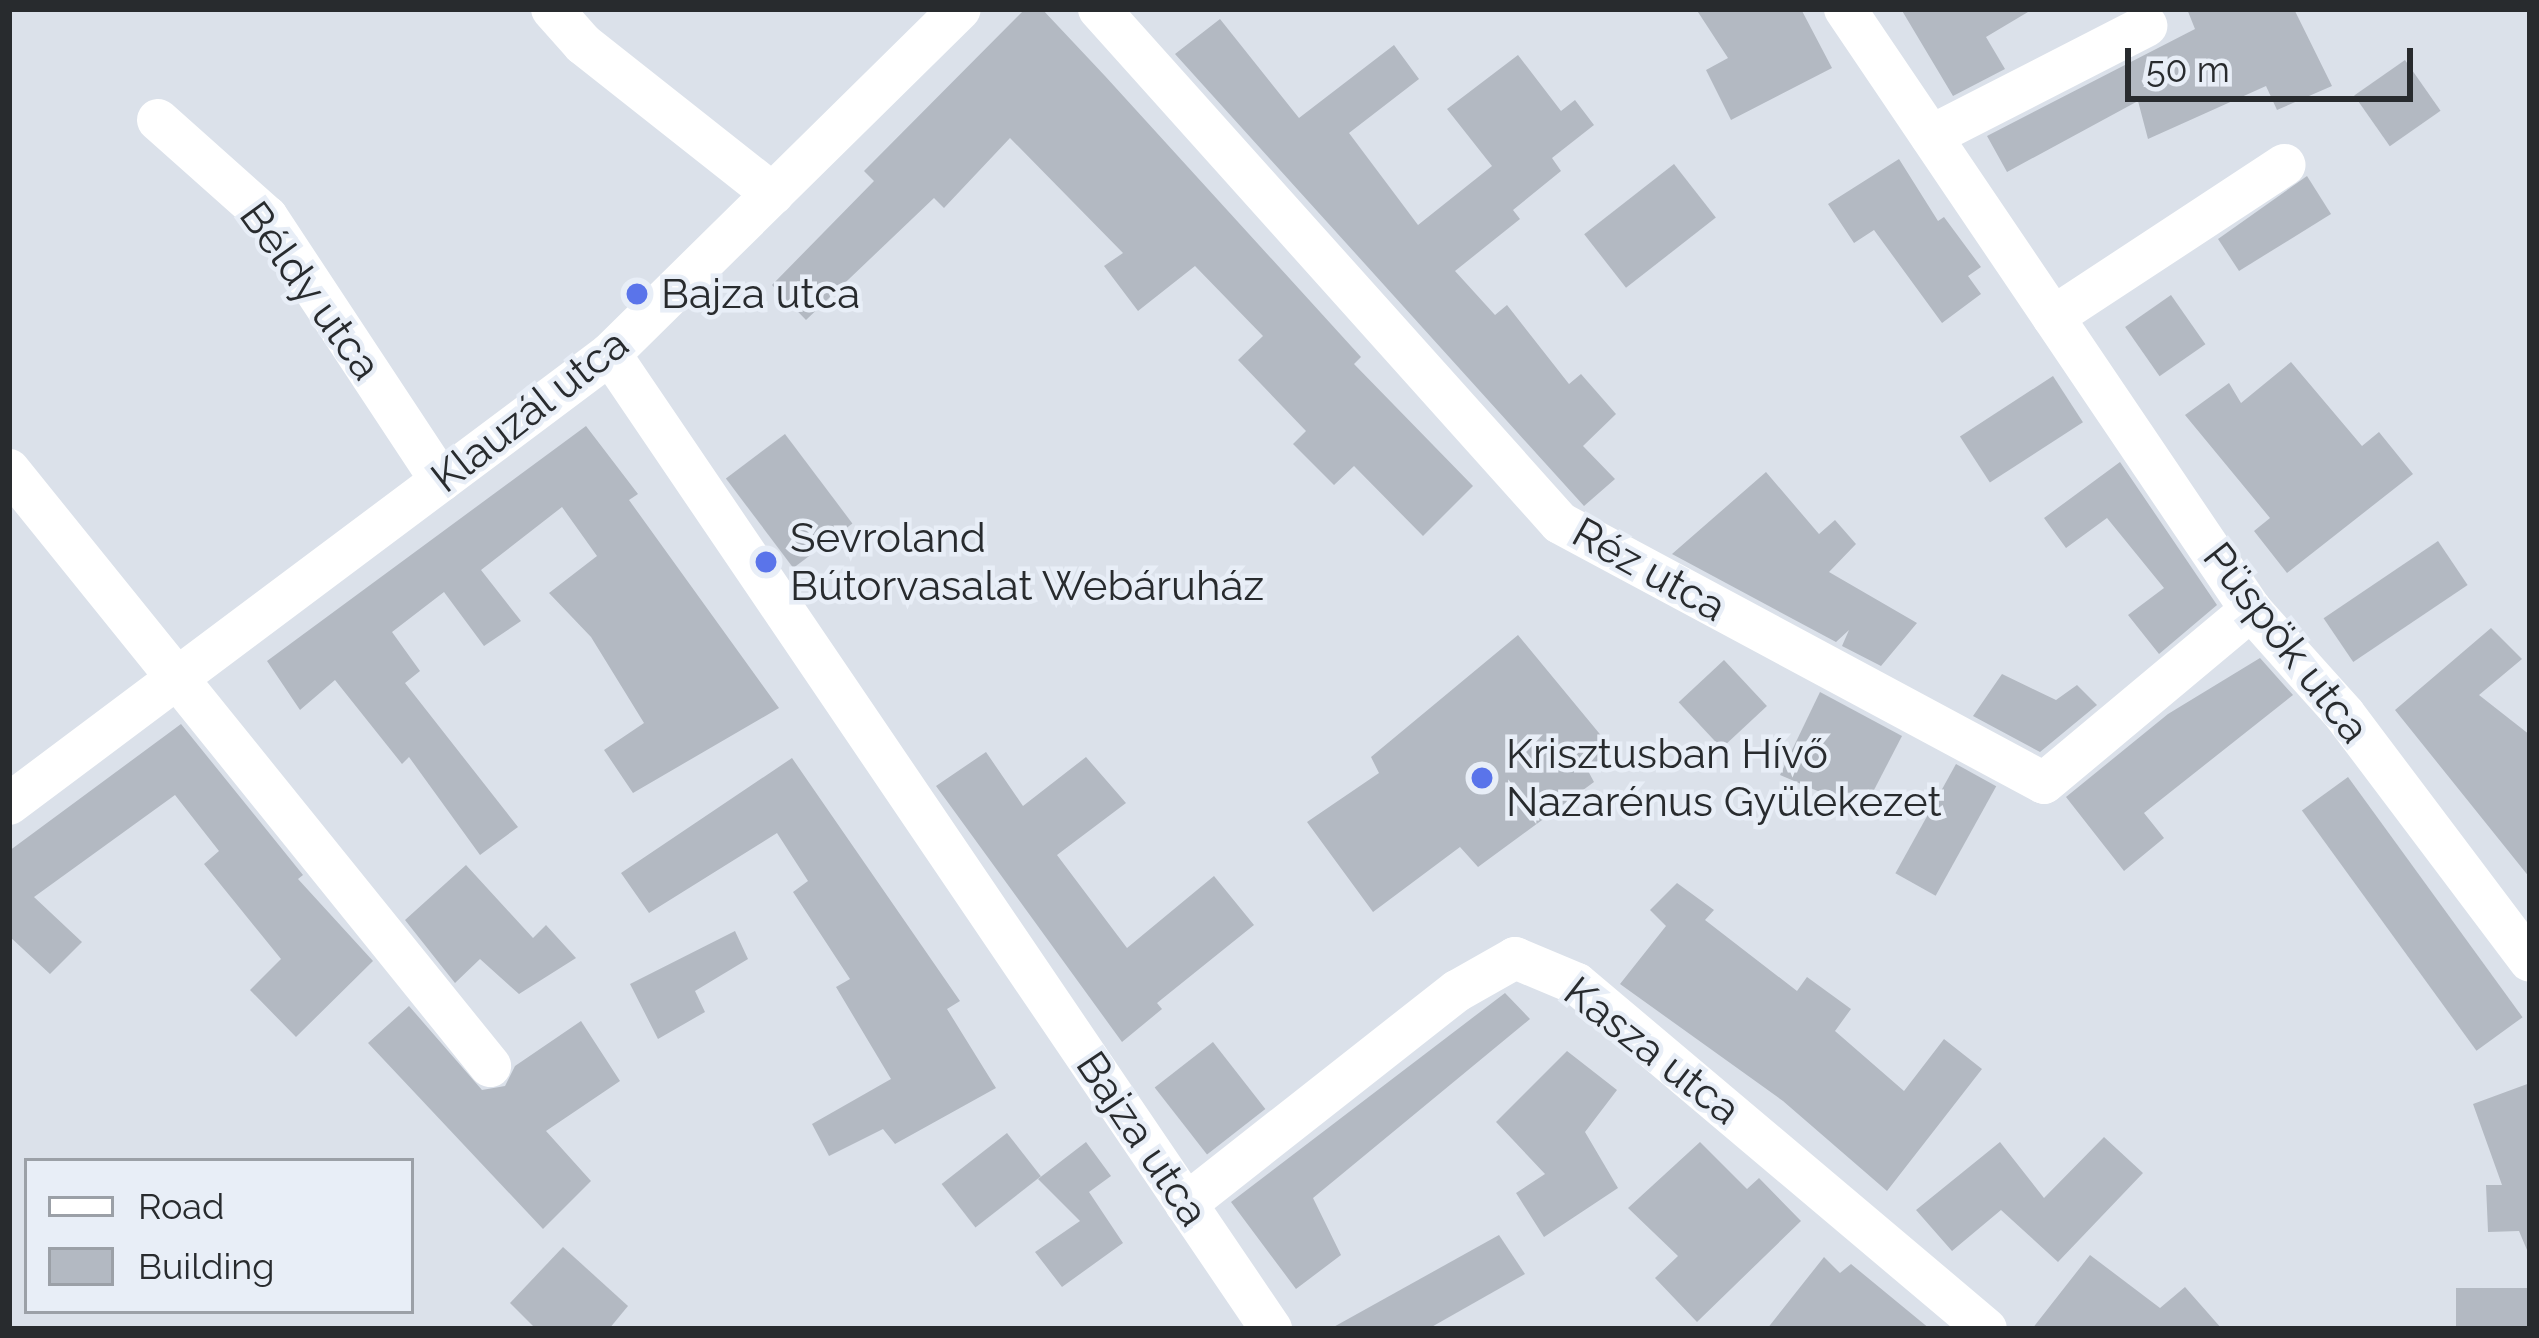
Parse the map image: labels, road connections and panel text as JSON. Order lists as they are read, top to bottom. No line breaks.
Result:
{"streets":{"street":["Béldy utca","Klauzál utca","Réz utca","Püspök utca","Kasza utca","Bajza utca"]},"crossings":[["Béldy utca","Klauzál utca"],["Klauzál utca","Bajza utca"],["Réz utca","Püspök utca"],["Kasza utca","Bajza utca"]],"places":["Bajza utca","Sevroland Bútorvasalat Webáruház","Krisztusban Hívő Nazarénus Gyülekezet"],"legend":["Road","Building"],"scale_bar":"50 m"}
